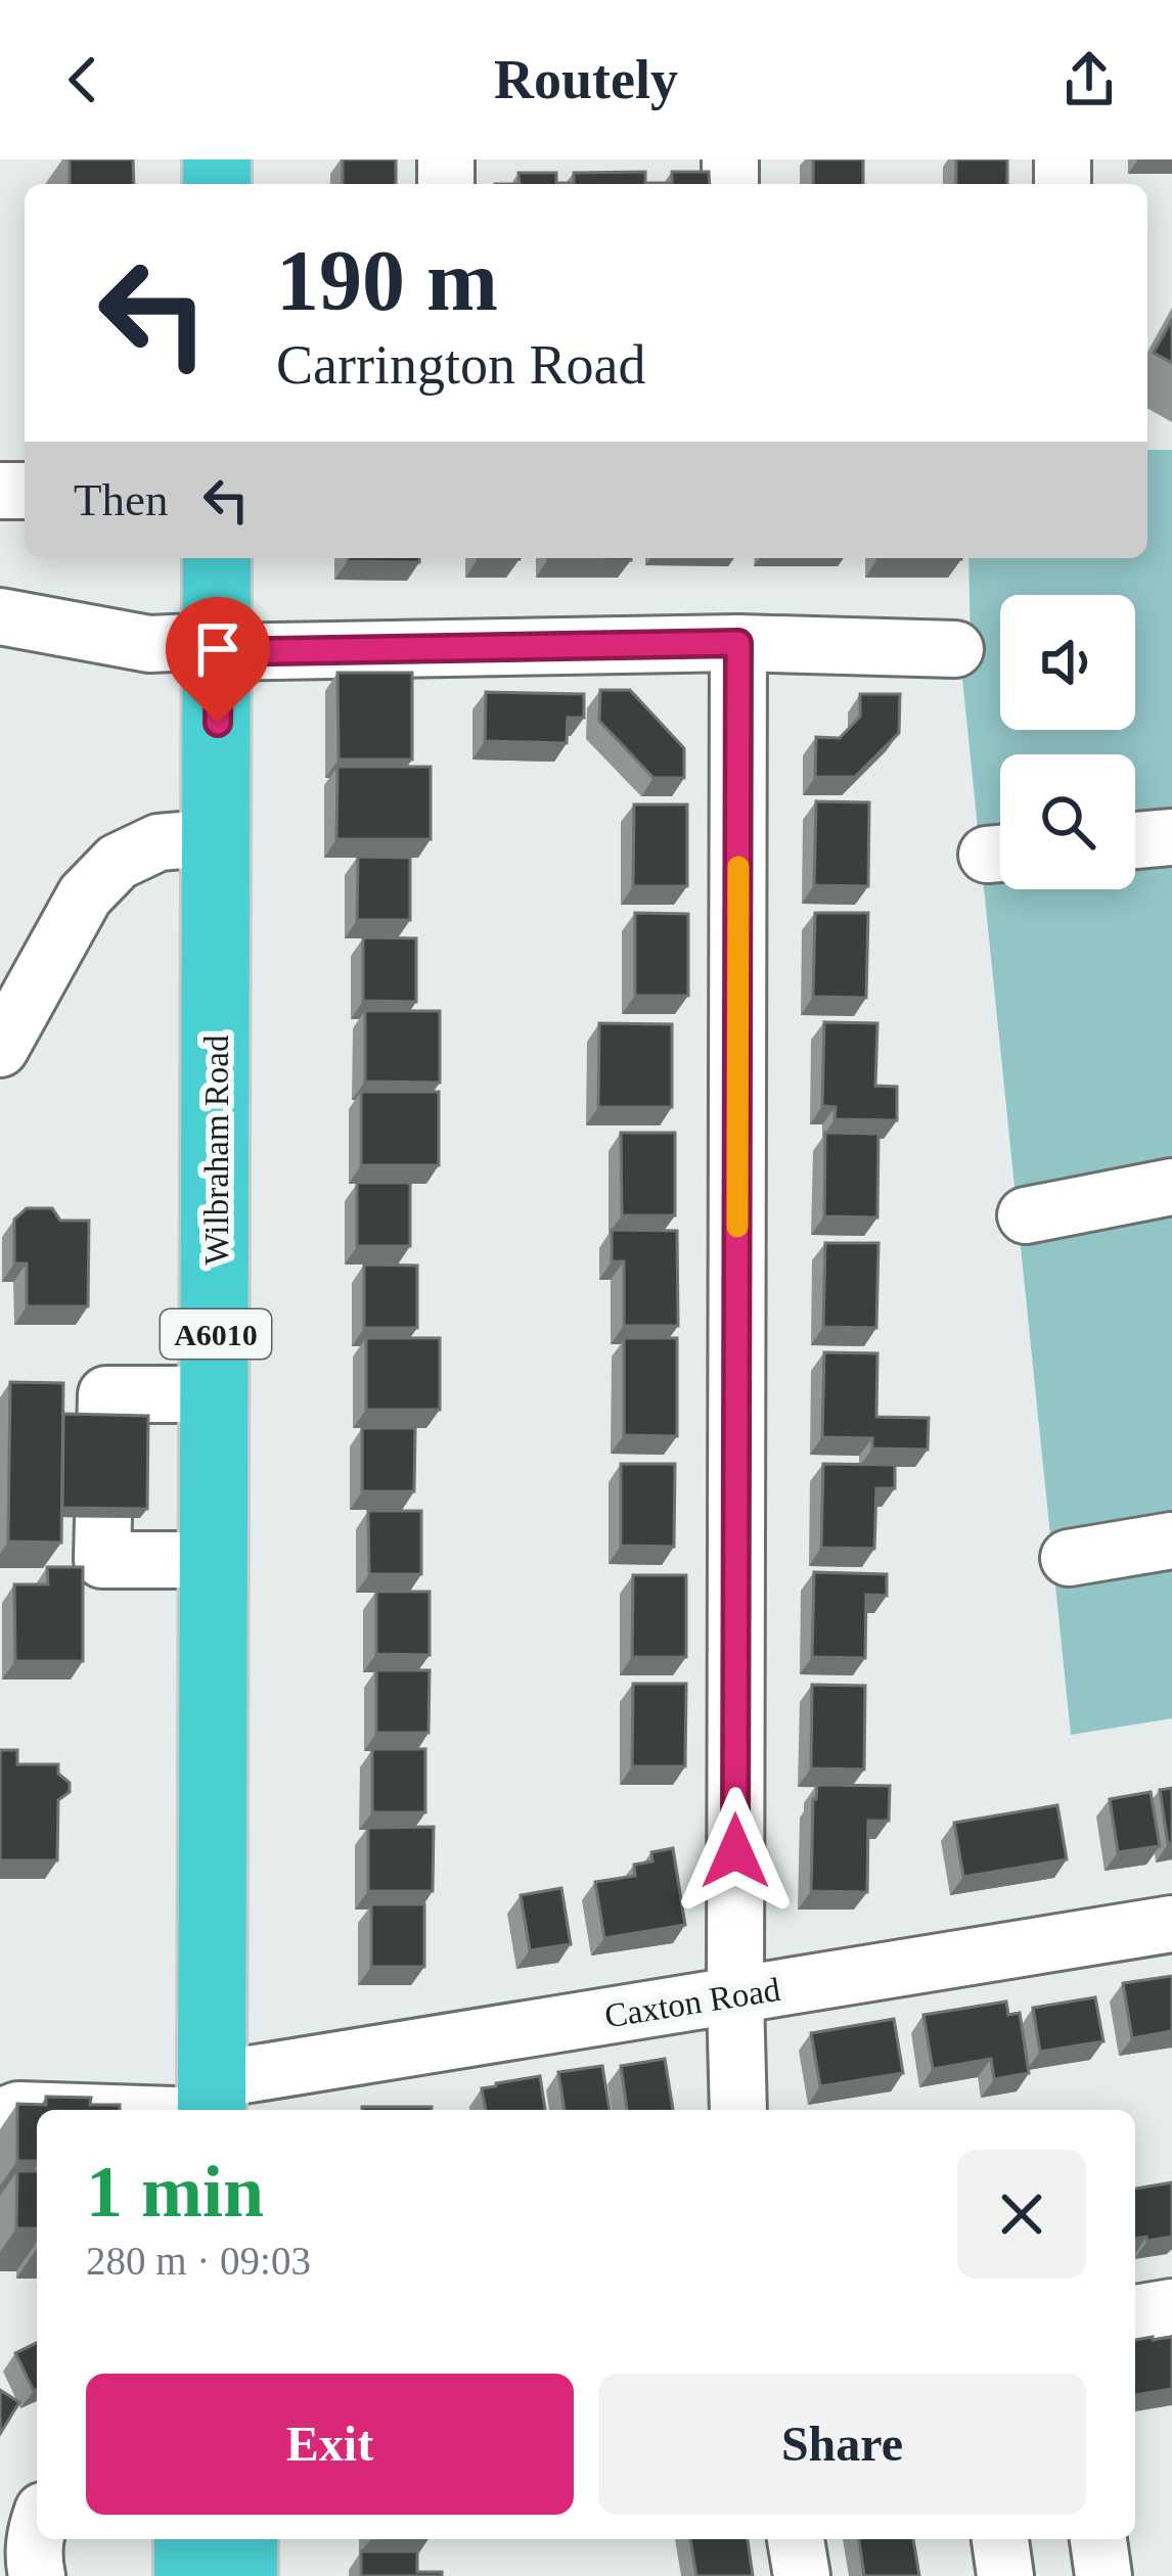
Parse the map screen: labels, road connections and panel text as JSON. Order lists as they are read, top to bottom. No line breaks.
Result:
{"streets":{"highway":["Wilbraham Road","A6010"],"street":["Caxton Road"]},"crossings":[["Wilbraham Road","Caxton Road"]],"page":{"header":"Routely","turn":["190 m","Carrington Road"],"then":"Then","heading":["1 min","280 m · 09:03"],"buttons":["Exit","Share"]}}
